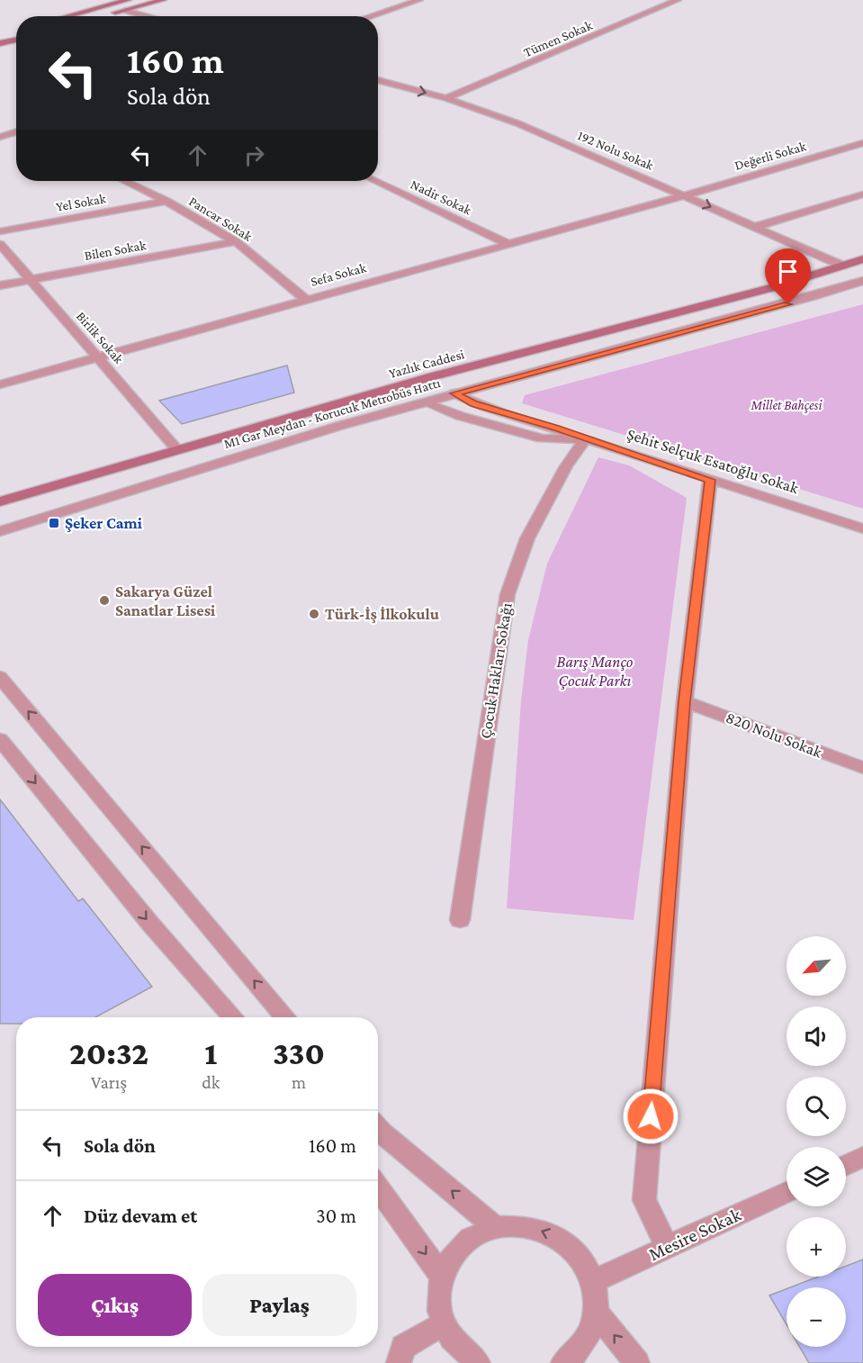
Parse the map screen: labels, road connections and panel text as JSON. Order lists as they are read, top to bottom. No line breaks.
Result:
{"streets":{"main road":["Yazlık Caddesi"],"street":["Tümen Sokak","192 Nolu Sokak","Değerli Sokak","Nadir Sokak","Yel Sokak","Pancar Sokak","Bilen Sokak","Sefa Sokak","Birlik Sokak","M1 Gar Meydan - Korucuk Metrobüs Hattı","Şehit Selçuk Esatoğlu Sokak","Çocuk Hakları Sokağı","820 Nolu Sokak","Mesire Sokak"]},"crossings":[["Tümen Sokak","192 Nolu Sokak"],["192 Nolu Sokak","Değerli Sokak"],["192 Nolu Sokak","Sefa Sokak"],["192 Nolu Sokak","Yazlık Caddesi"],["Değerli Sokak","Sefa Sokak"],["Nadir Sokak","Sefa Sokak"],["Yel Sokak","Pancar Sokak"],["Pancar Sokak","Bilen Sokak"],["Pancar Sokak","Sefa Sokak"],["Bilen Sokak","Birlik Sokak"],["Sefa Sokak","Birlik Sokak"],["Birlik Sokak","Yazlık Caddesi"],["M1 Gar Meydan - Korucuk Metrobüs Hattı","Şehit Selçuk Esatoğlu Sokak"],["Şehit Selçuk Esatoğlu Sokak","Çocuk Hakları Sokağı"]],"parks":["Millet Bahçesi","Barış Manço Çocuk Parkı"],"places":{"transit":["Şeker Cami"],"other":["Sakarya Güzel Sanatlar Lisesi","Türk-İş İlkokulu"]},"north":"bottom left","page":{"turn":["160 m","Sola dön"],"map_buttons":["+","−"],"eta":["20:32","Varış","1","dk","330","m"],"list":[{"name":"Sola dön","value":"160 m"},{"name":"Düz devam et","value":"30 m"}],"buttons":["Çıkış","Paylaş"]}}
